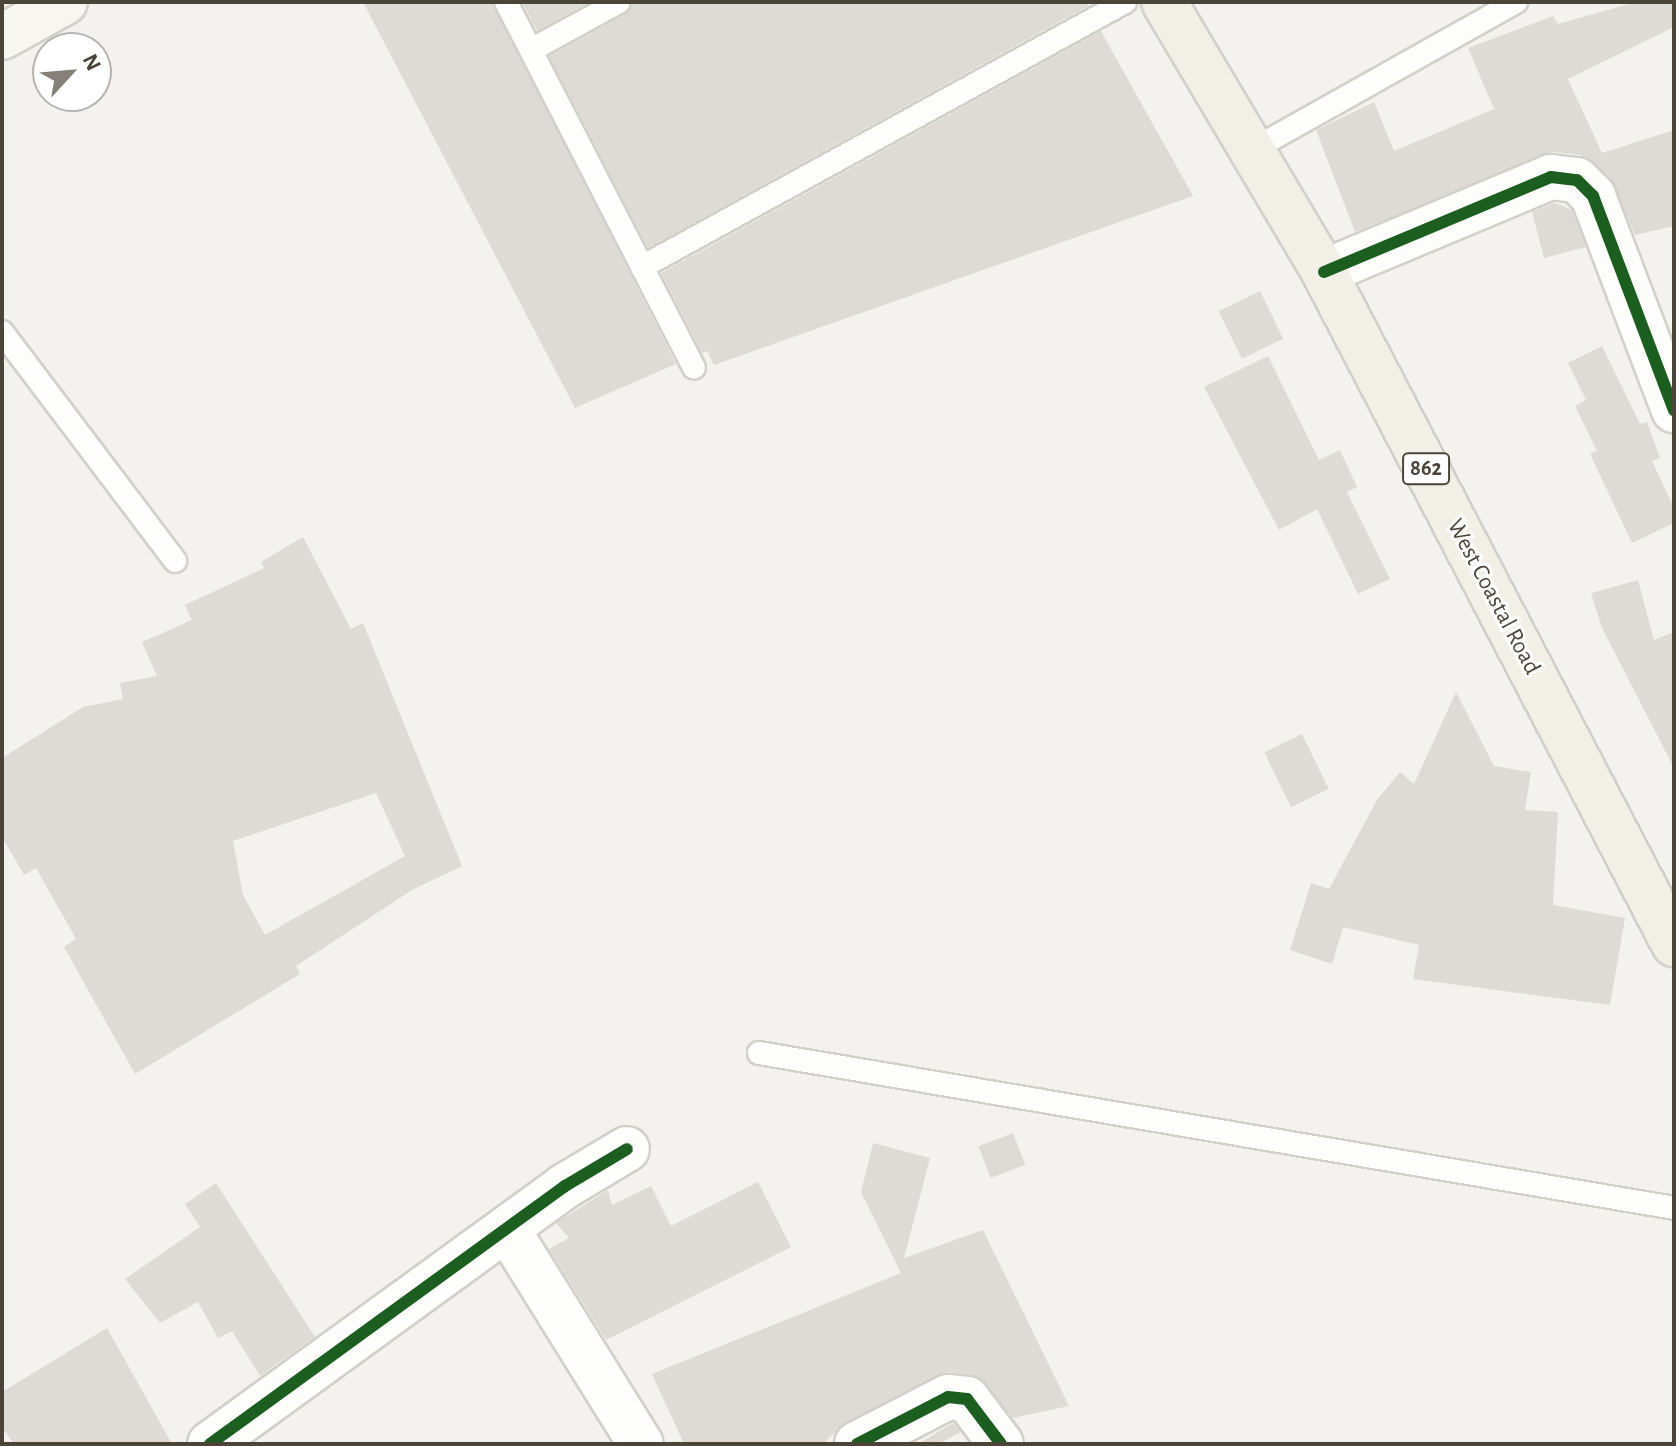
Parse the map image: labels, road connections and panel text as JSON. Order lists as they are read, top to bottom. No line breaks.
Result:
{"streets":{"main road":["862","West Coastal Road"]},"north":"top right"}
